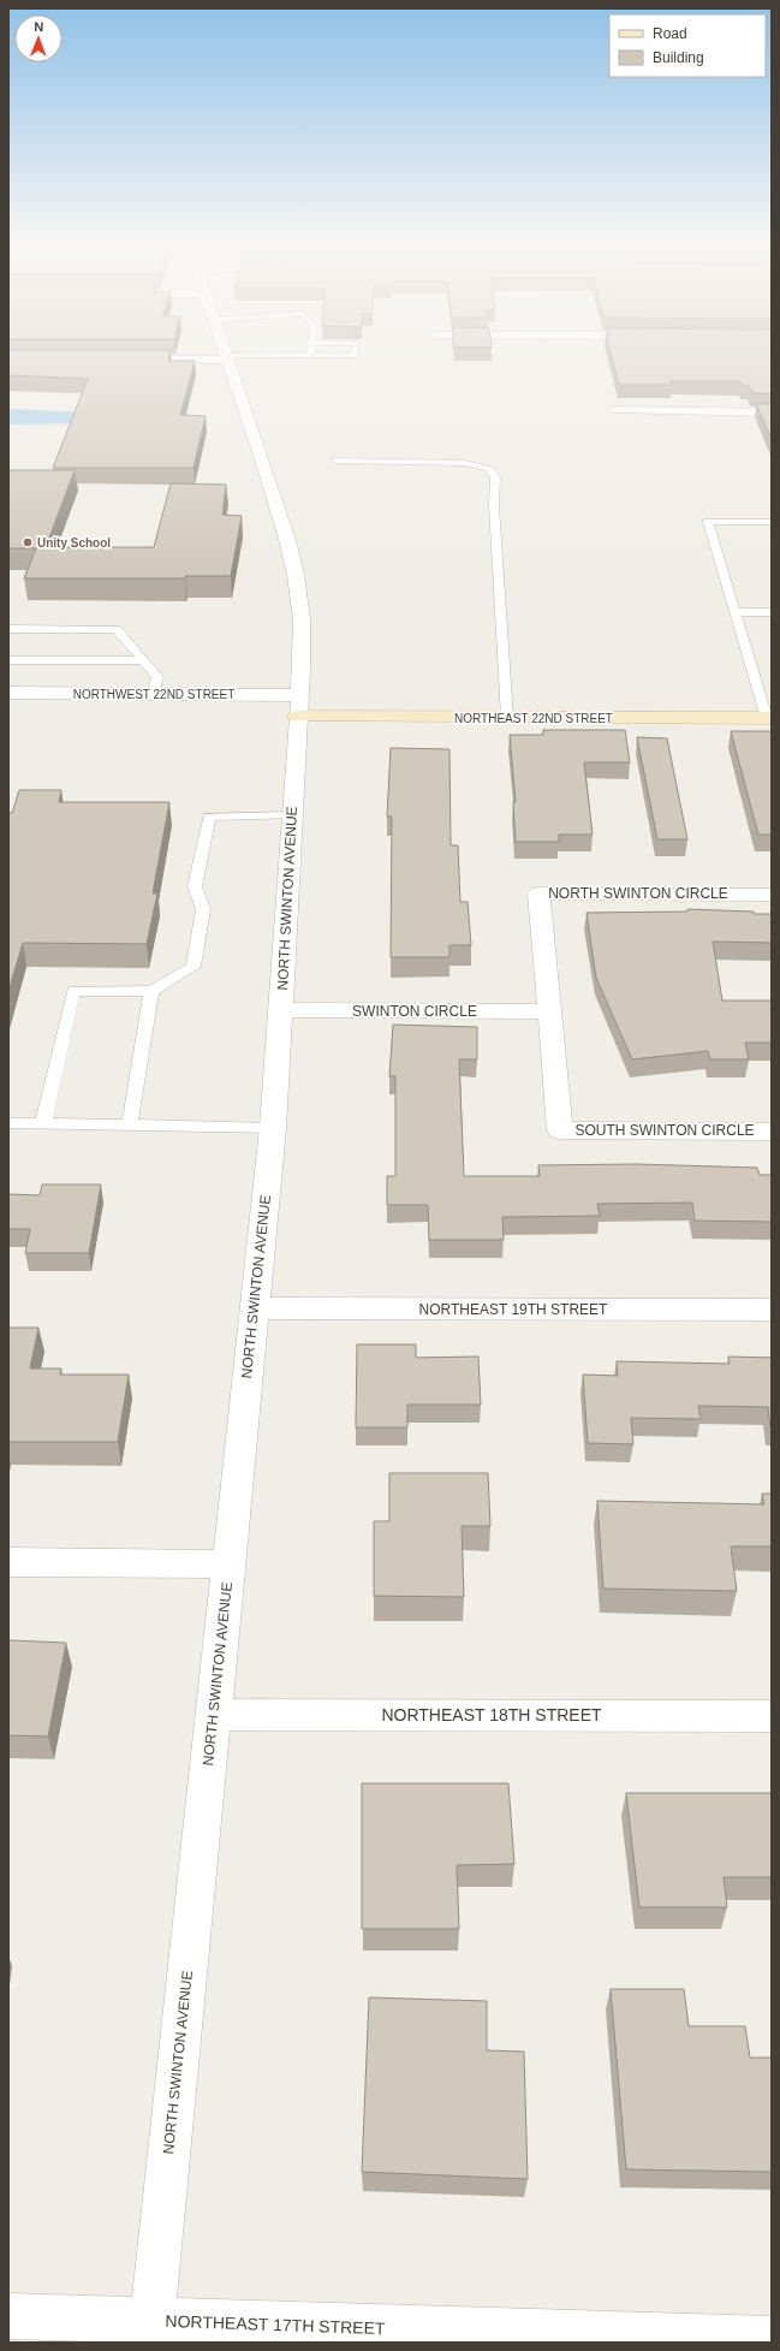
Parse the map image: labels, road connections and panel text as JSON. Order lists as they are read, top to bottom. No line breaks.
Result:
{"streets":{"street":["NORTHWEST 22ND STREET","NORTHEAST 22ND STREET","NORTH SWINTON CIRCLE","NORTH SWINTON AVENUE","SWINTON CIRCLE","SOUTH SWINTON CIRCLE","NORTHEAST 19TH STREET","NORTHEAST 18TH STREET","NORTHEAST 17TH STREET"]},"crossings":[["NORTHWEST 22ND STREET","NORTHEAST 22ND STREET"],["NORTHWEST 22ND STREET","NORTH SWINTON AVENUE"],["NORTHEAST 22ND STREET","NORTH SWINTON AVENUE"],["NORTH SWINTON CIRCLE","SWINTON CIRCLE"],["NORTH SWINTON CIRCLE","SOUTH SWINTON CIRCLE"],["NORTH SWINTON AVENUE","SWINTON CIRCLE"],["NORTH SWINTON AVENUE","NORTHEAST 19TH STREET"],["NORTH SWINTON AVENUE","NORTHEAST 18TH STREET"],["NORTH SWINTON AVENUE","NORTHEAST 17TH STREET"],["SWINTON CIRCLE","SOUTH SWINTON CIRCLE"]],"places":["Unity School"],"legend":["Road","Building"],"north":"top"}
